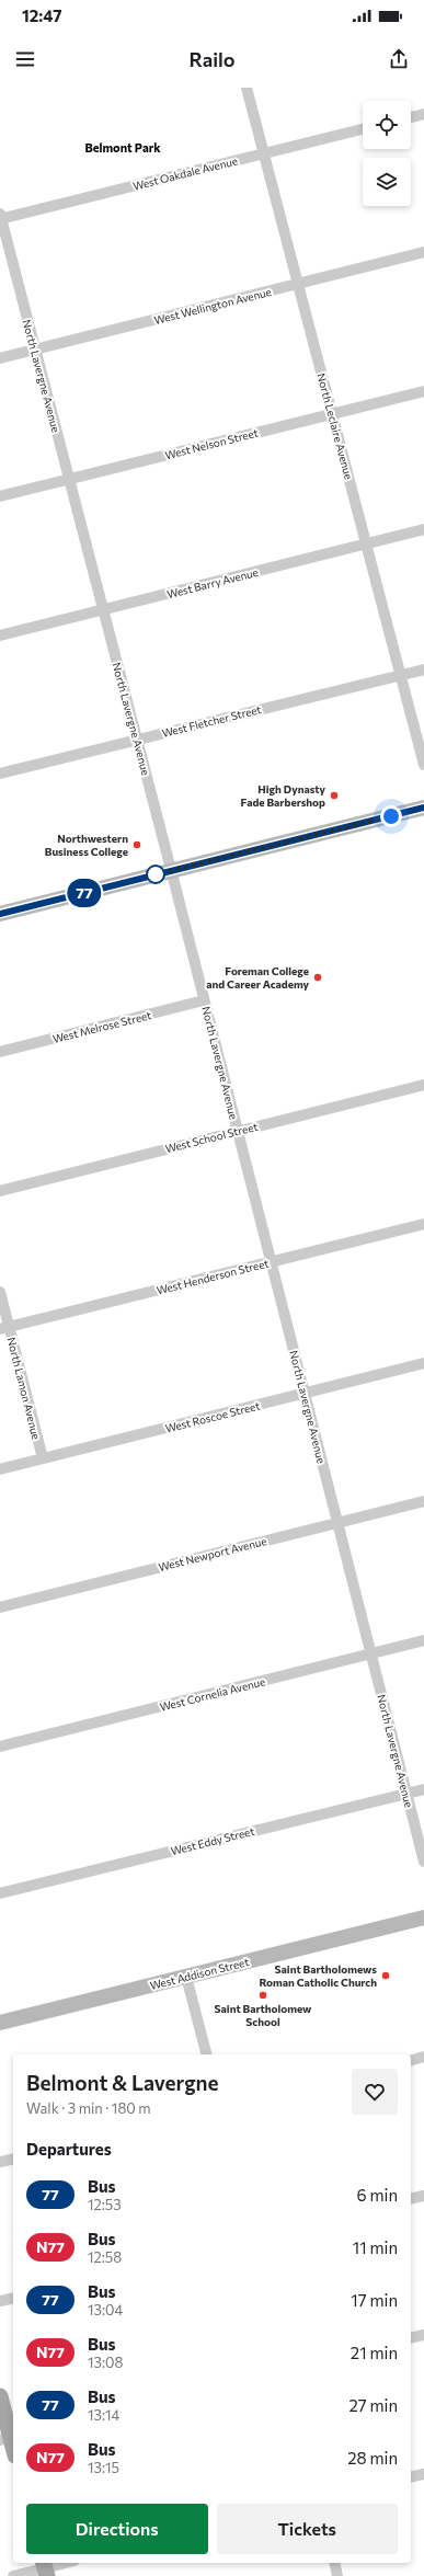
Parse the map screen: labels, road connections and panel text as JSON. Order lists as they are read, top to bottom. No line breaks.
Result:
{"streets":{"main road":["West Addison Street"],"street":["West Oakdale Avenue","West Wellington Avenue","North Lavergne Avenue","North Leclaire Avenue","West Nelson Street","West Barry Avenue","West Fletcher Street","West Melrose Street","West School Street","West Henderson Street","North Lamon Avenue","West Roscoe Street","West Newport Avenue","West Cornelia Avenue","West Eddy Street"]},"crossings":[["West Oakdale Avenue","North Lavergne Avenue"],["West Oakdale Avenue","North Leclaire Avenue"],["West Wellington Avenue","North Lavergne Avenue"],["West Wellington Avenue","North Leclaire Avenue"],["North Lavergne Avenue","West Nelson Street"],["North Lavergne Avenue","West Barry Avenue"],["North Lavergne Avenue","West Fletcher Street"],["North Lavergne Avenue","West Melrose Street"],["North Lavergne Avenue","West School Street"],["North Lavergne Avenue","West Henderson Street"],["North Lavergne Avenue","West Roscoe Street"],["North Lavergne Avenue","West Newport Avenue"],["North Lavergne Avenue","West Cornelia Avenue"],["North Lavergne Avenue","West Eddy Street"],["North Leclaire Avenue","West Nelson Street"],["North Leclaire Avenue","West Barry Avenue"],["North Leclaire Avenue","West Fletcher Street"],["West Henderson Street","North Lamon Avenue"],["North Lamon Avenue","West Roscoe Street"]],"districts":["Belmont Park"],"places":["High Dynasty Fade Barbershop","Northwestern Business College","Foreman College and Career Academy","Saint Bartholomews Roman Catholic Church","Saint Bartholomew School"],"lines":["bus line 77"],"page":{"status":"12:47","header":"Railo","on_map":"77","heading":[["Belmont & Lavergne","Walk · 3 min · 180 m"],"Departures"],"list":[{"mark":"77","name":"Bus","note":"12:53","value":"6 min"},{"mark":"N77","name":"Bus","note":"12:58","value":"11 min"},{"mark":"77","name":"Bus","note":"13:04","value":"17 min"},{"mark":"N77","name":"Bus","note":"13:08","value":"21 min"},{"mark":"77","name":"Bus","note":"13:14","value":"27 min"},{"mark":"N77","name":"Bus","note":"13:15","value":"28 min"}],"buttons":["Directions","Tickets"]}}
